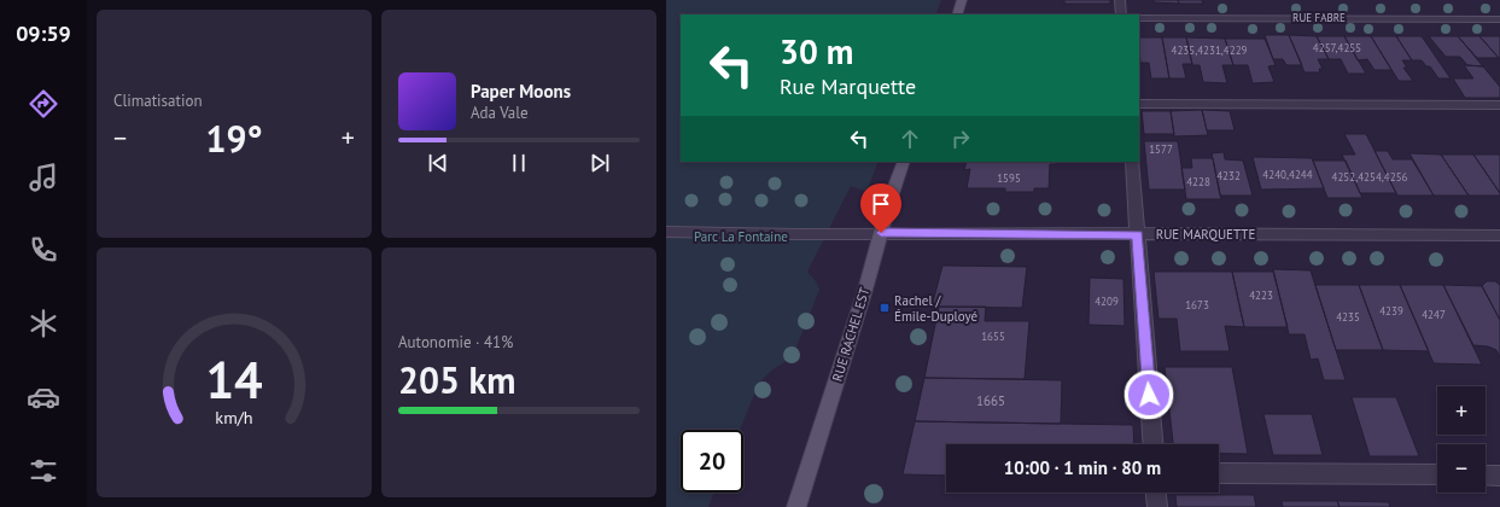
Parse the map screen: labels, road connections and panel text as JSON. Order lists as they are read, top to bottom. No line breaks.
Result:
{"streets":{"main road":["RUE RACHEL EST"],"street":["RUE FABRE","RUE MARQUETTE"]},"crossings":[["RUE MARQUETTE","RUE RACHEL EST"]],"parks":["Parc La Fontaine"],"places":{"transit":["Rachel / Émile-Duployé"]},"house_numbers":["4257,4255","4235,4231,4229","1577","4240,4244","4232","4252,4254,4256","1595","4228","4223","4209","1673","4239","4247","4235","1655","1665"],"page":{"tabs":"09:59","tile":["Climatisation",["Autonomie · 41%","205 km"]],"turn":["30 m","Rue Marquette"],"song":["Paper Moons","Ada Vale"],"heat":["−","19°","+"],"map_buttons":["+","−"],"limit":"20","trip":"10:00 · 1 min · 80 m","gauge":["14","km/h"]}}
